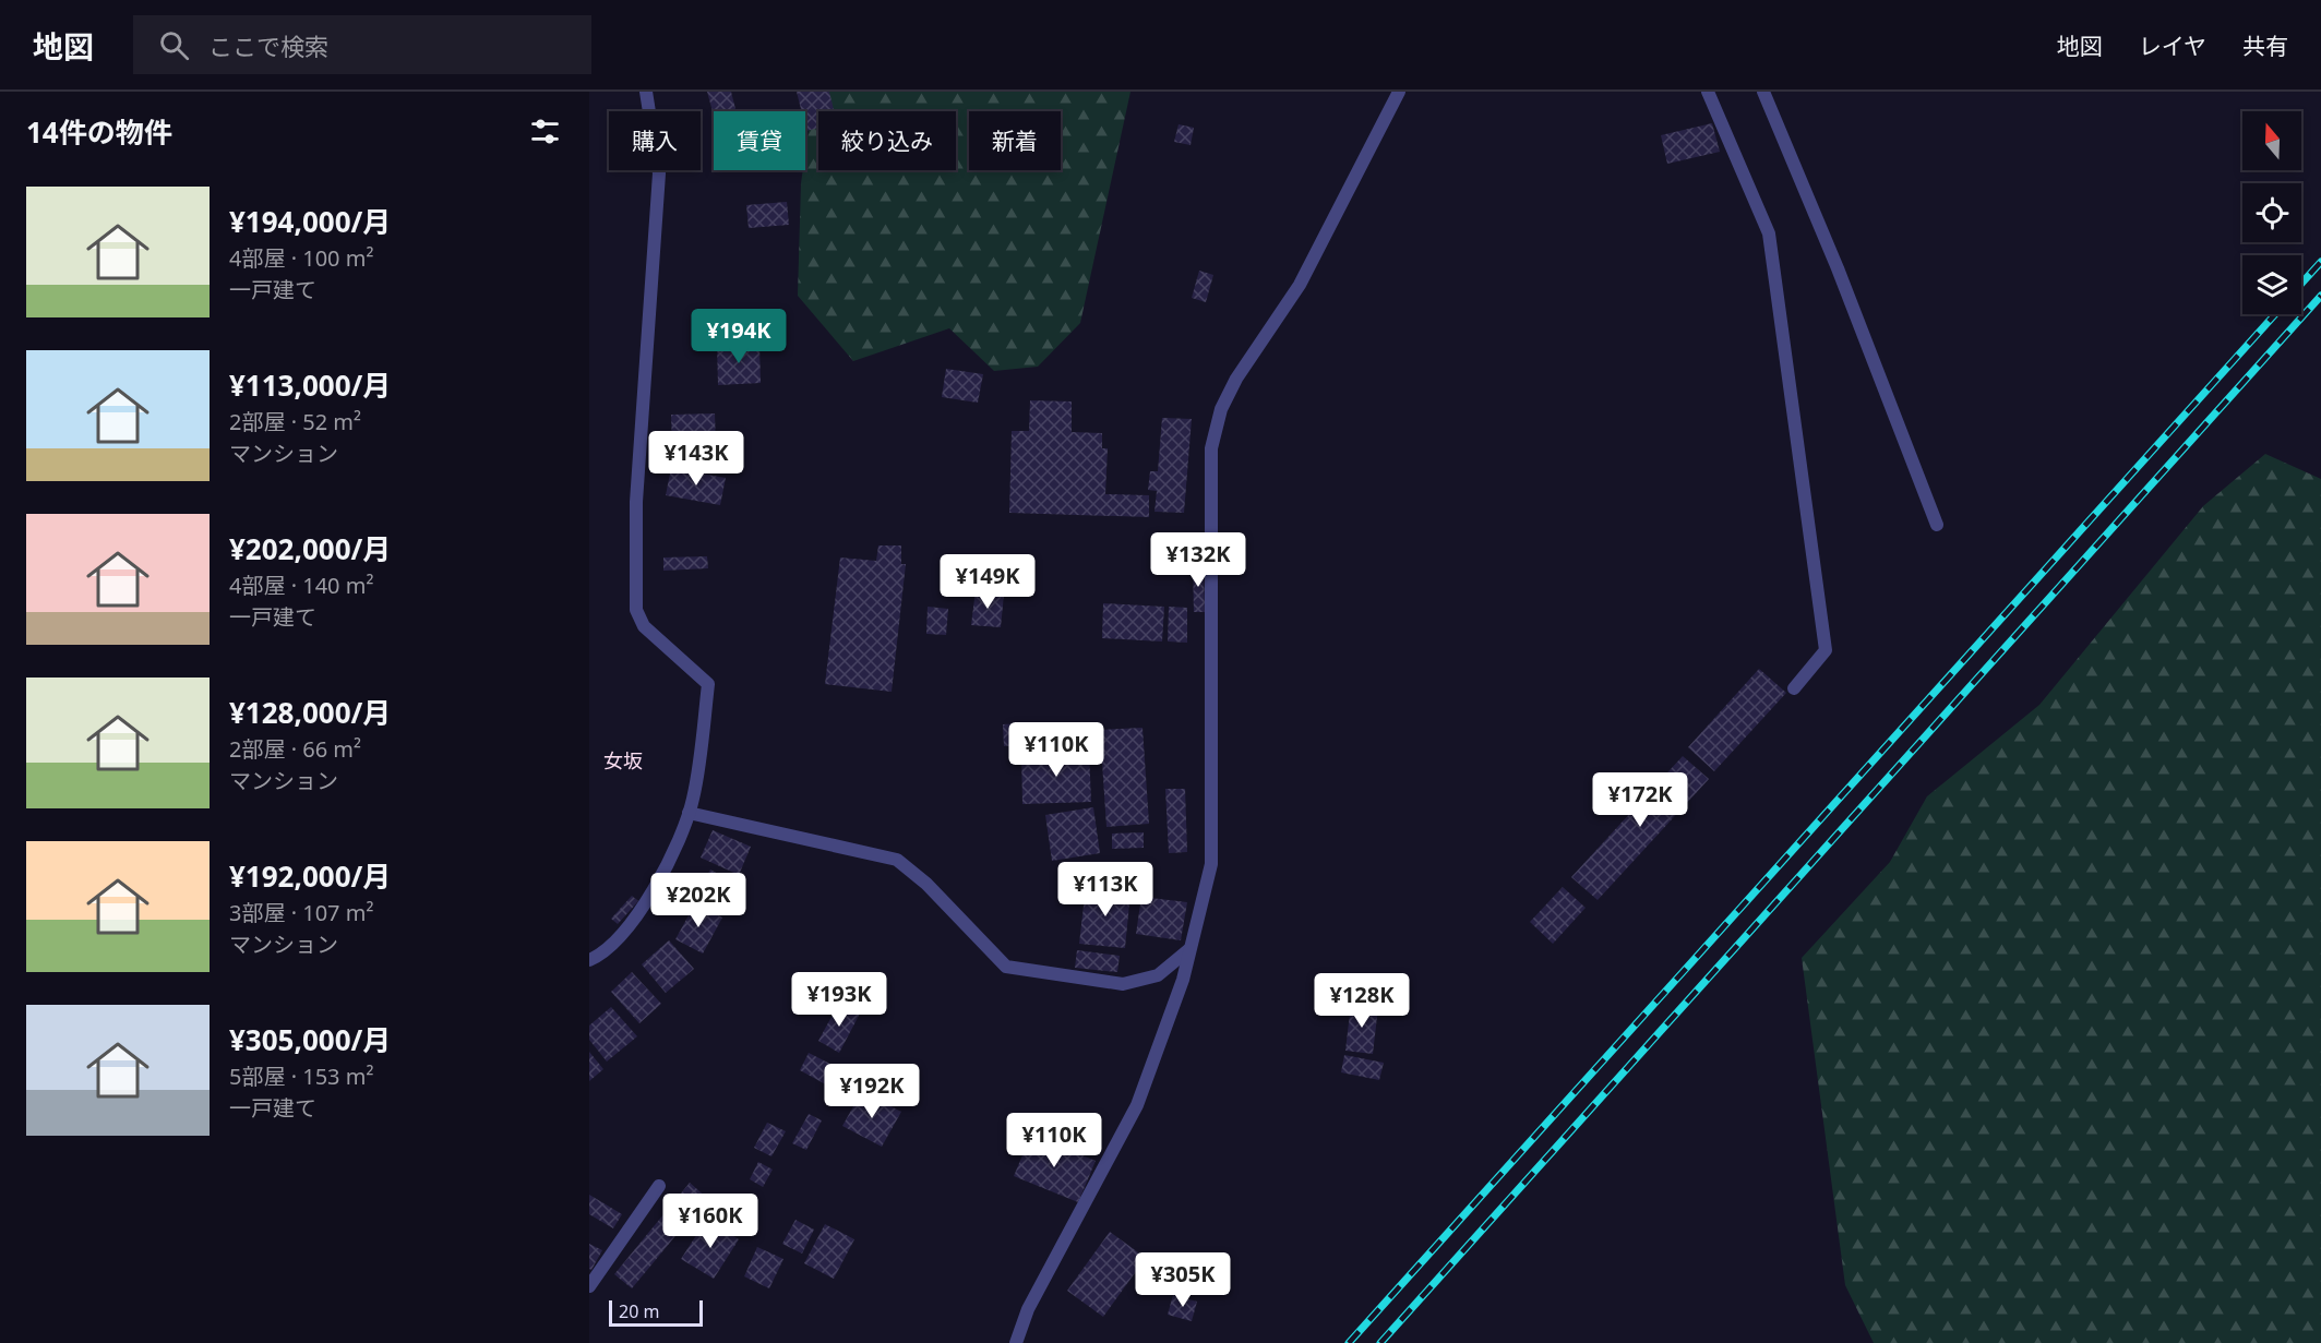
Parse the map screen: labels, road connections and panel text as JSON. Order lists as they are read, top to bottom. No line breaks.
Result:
{"districts":["女坂"],"scale_bar":"20 m","north":"top","page":{"header":"地図","search":"ここで検索","nav":["地図","レイヤ","共有"],"heading":"14件の物件","chip":["購入","賃貸","絞り込み","新着"],"list":[{"name":"¥194,000/月","note":"4部屋 · 100 m² · 一戸建て"},{"name":"¥113,000/月","note":"2部屋 · 52 m² · マンション"},{"name":"¥202,000/月","note":"4部屋 · 140 m² · 一戸建て"},{"name":"¥128,000/月","note":"2部屋 · 66 m² · マンション"},{"name":"¥192,000/月","note":"3部屋 · 107 m² · マンション"},{"name":"¥305,000/月","note":"5部屋 · 153 m² · 一戸建て"}],"price":["¥194K","¥143K","¥132K","¥149K","¥110K","¥172K","¥113K","¥202K","¥193K","¥128K","¥192K","¥110K","¥160K","¥305K"],"scale":"20 m"}}
